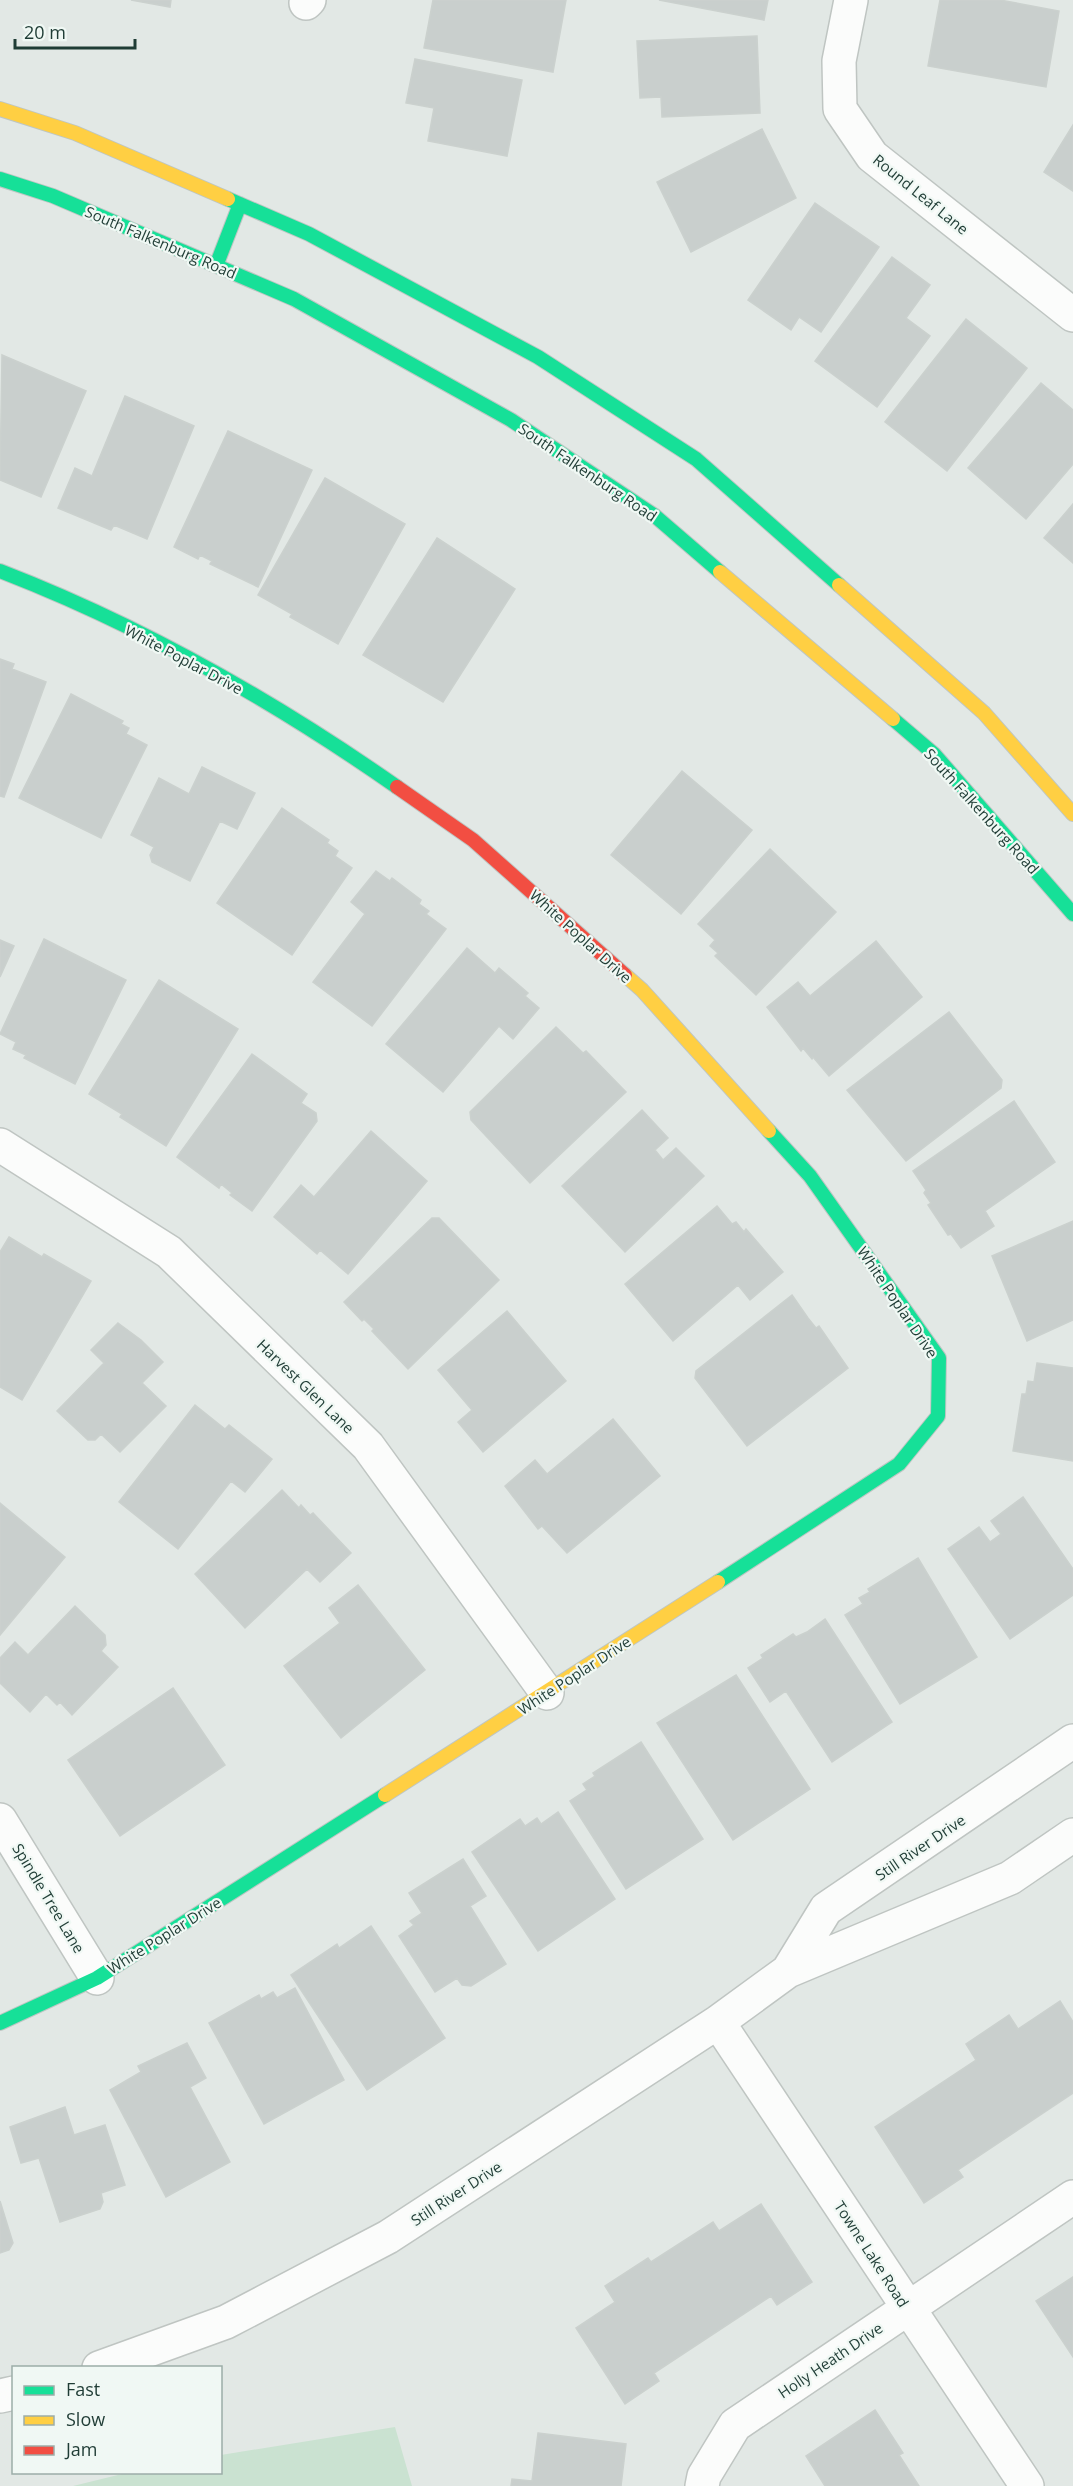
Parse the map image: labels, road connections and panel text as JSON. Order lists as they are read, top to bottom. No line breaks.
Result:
{"streets":{"street":["Round Leaf Lane","South Falkenburg Road","White Poplar Drive","Harvest Glen Lane","Still River Drive","Spindle Tree Lane","Towne Lake Road","Holly Heath Drive"]},"crossings":[["White Poplar Drive","Harvest Glen Lane"],["White Poplar Drive","Spindle Tree Lane"],["Still River Drive","Towne Lake Road"],["Towne Lake Road","Holly Heath Drive"]],"legend":["Fast","Slow","Jam"],"scale_bar":"20 m"}
